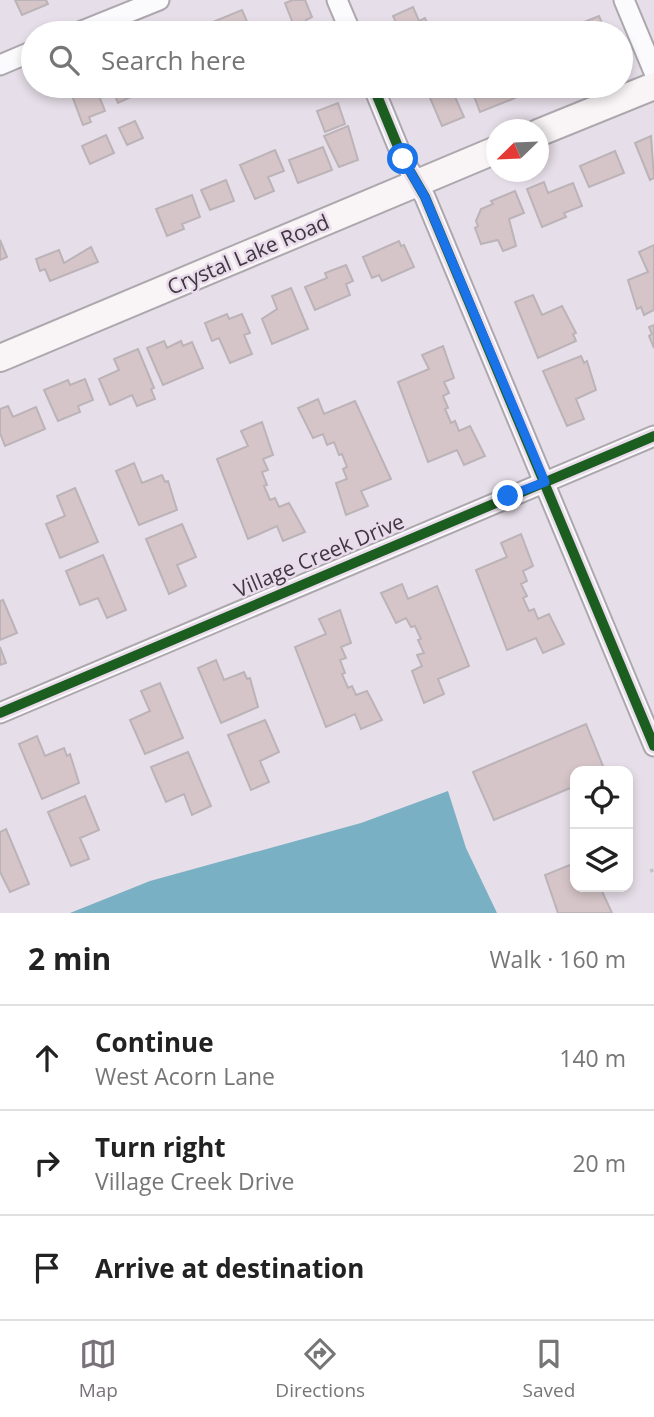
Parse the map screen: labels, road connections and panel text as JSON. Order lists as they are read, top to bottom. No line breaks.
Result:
{"streets":{"street":["Crystal Lake Road","Village Creek Drive"]},"north":"bottom left","page":{"search":"Search here","heading":["2 min","Walk · 160 m"],"list":[["Continue","West Acorn Lane","140 m"],["Turn right","Village Creek Drive","20 m"],"Arrive at destination"],"nav":["Map","Directions","Saved"]}}
